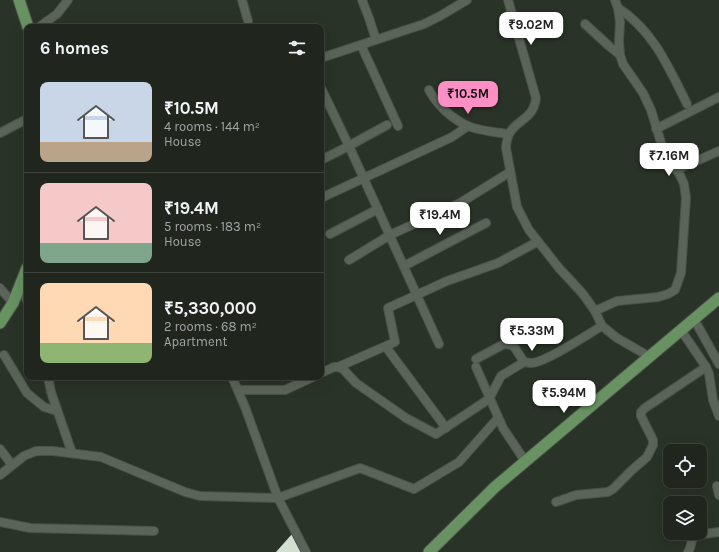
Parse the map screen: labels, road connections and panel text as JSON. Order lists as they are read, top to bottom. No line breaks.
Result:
{"page":{"price":["₹9.02M","₹10.5M","₹7.16M","₹19.4M","₹5.33M","₹5.94M"],"heading":"6 homes","list":[{"name":"₹10.5M","note":"4 rooms · 144 m² · House"},{"name":"₹19.4M","note":"5 rooms · 183 m² · House"},{"name":"₹5,330,000","note":"2 rooms · 68 m² · Apartment"}]}}
